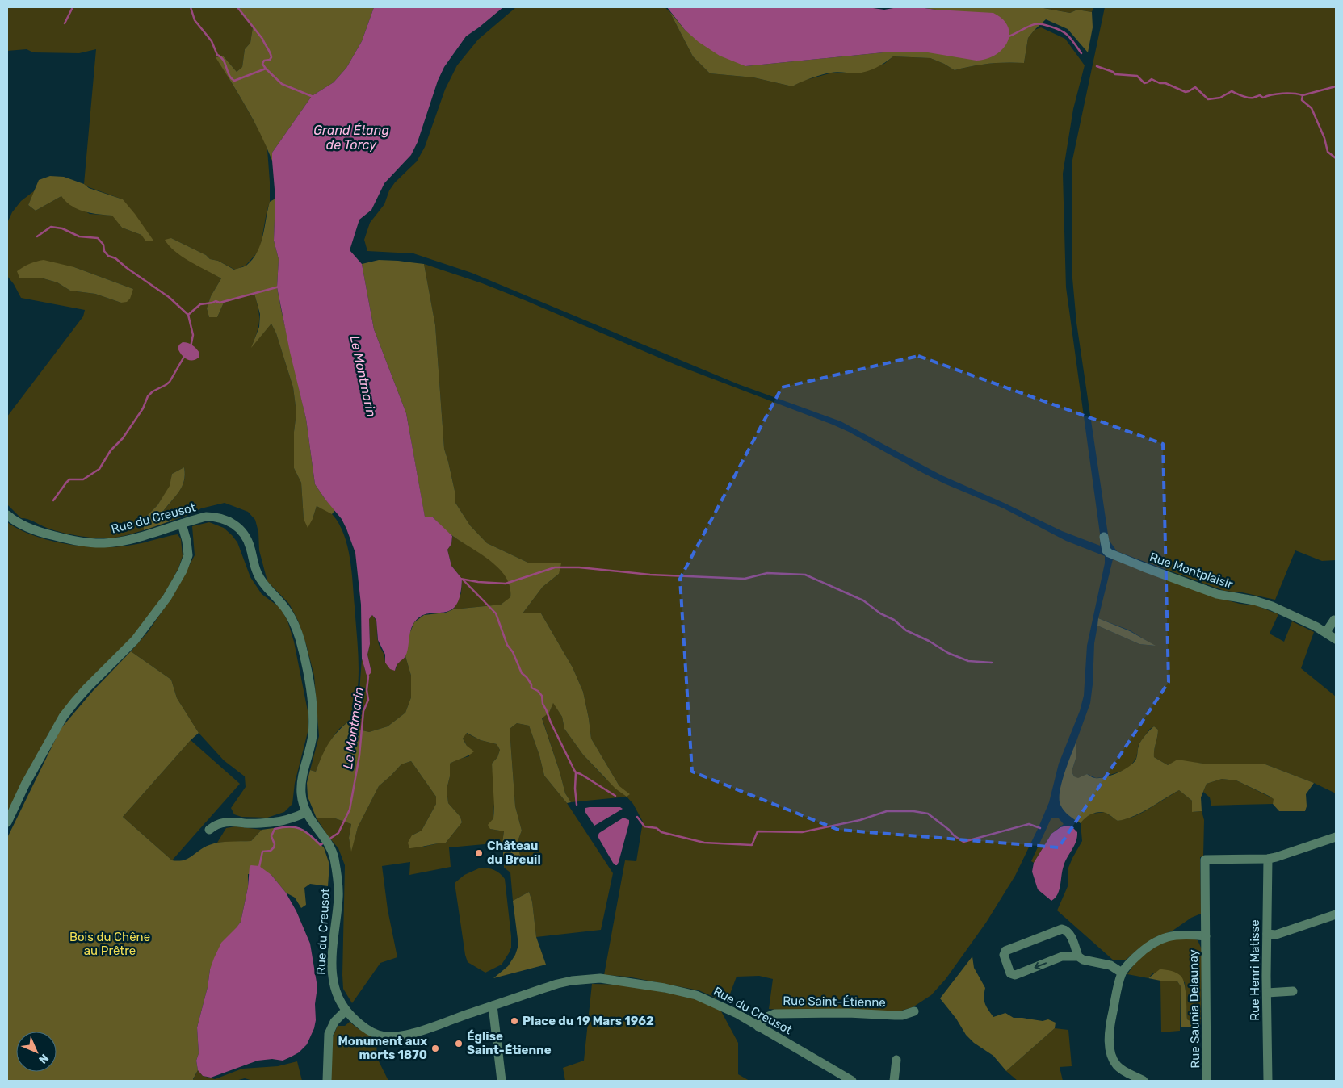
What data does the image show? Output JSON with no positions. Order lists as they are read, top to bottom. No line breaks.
{"streets":{"street":["Rue du Creusot","Rue Montplaisir","Rue Henri Matisse","Rue Saint-Étienne","Rue Saunia Delaunay"]},"crossings":[["Rue du Creusot","Rue Saint-Étienne"],["Rue Henri Matisse","Rue Saunia Delaunay"]],"water":["Grand Étang de Torcy","Le Montmarin"],"parks":["Bois du Chêne au Prêtre"],"places":["Château du Breuil","Place du 19 Mars 1962","Église Saint-Étienne","Monument aux morts 1870"],"north":"bottom right"}
